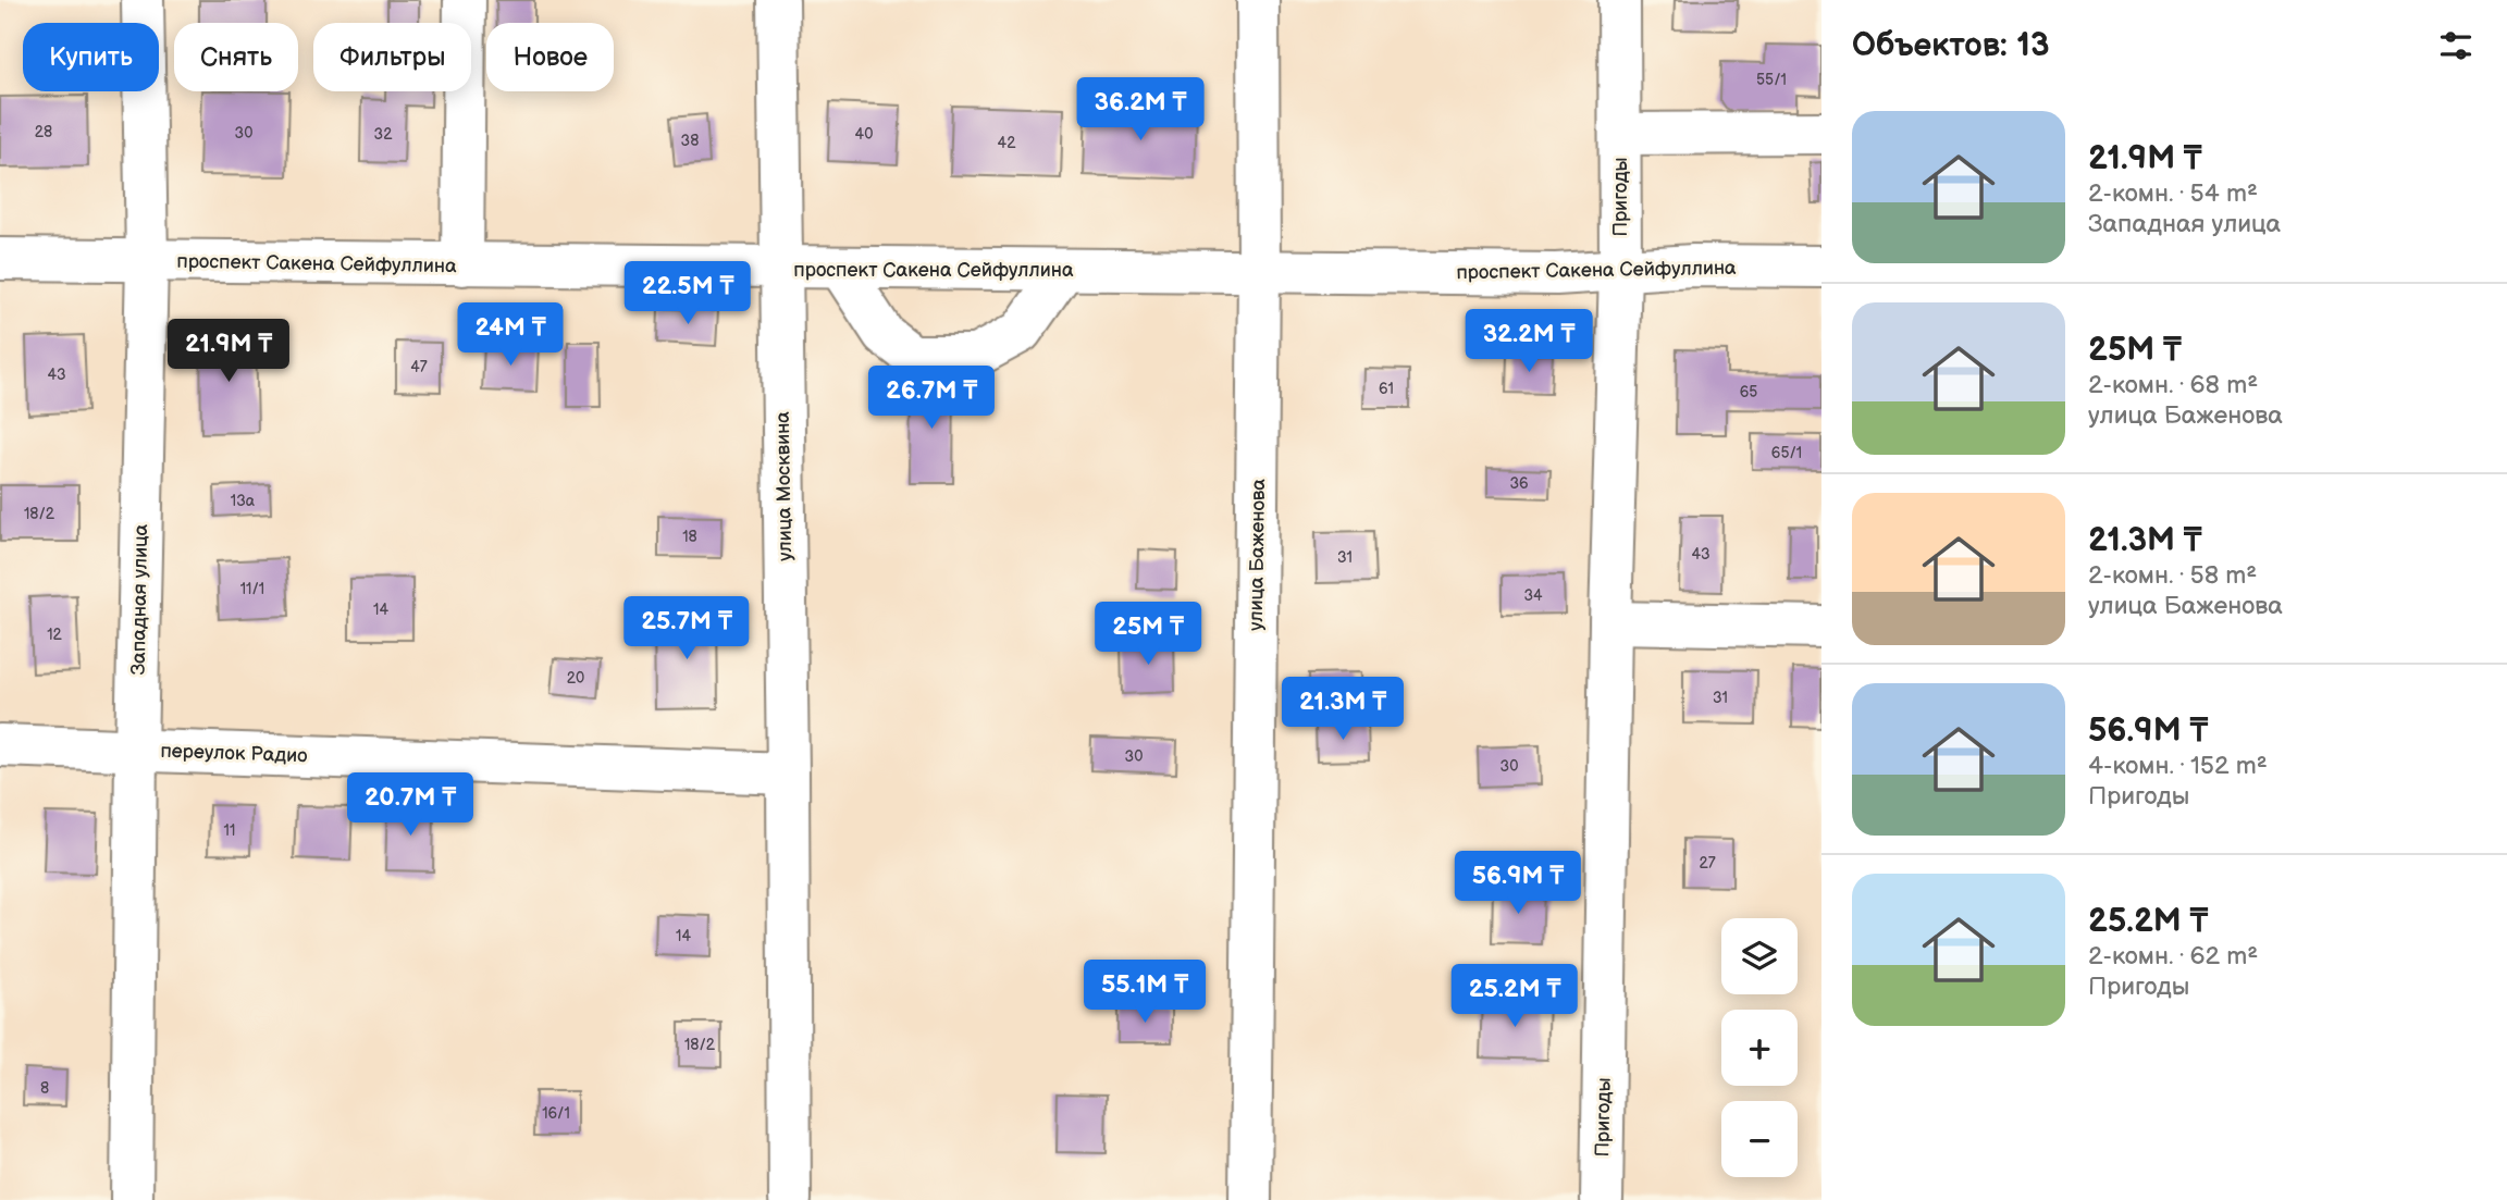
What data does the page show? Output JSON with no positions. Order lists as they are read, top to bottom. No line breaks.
{"streets":{"street":["Пригоды","проспект Сакена Сейфуллина","улица Москвина","улица Баженова","Западная улица","переулок Радио"]},"crossings":[["Пригоды","проспект Сакена Сейфуллина"],["проспект Сакена Сейфуллина","улица Москвина"],["проспект Сакена Сейфуллина","улица Баженова"],["проспект Сакена Сейфуллина","Западная улица"],["улица Москвина","переулок Радио"],["Западная улица","переулок Радио"]],"house_numbers":["55/1","28","30","32","40","38","42","47","43","61","65","65/1","36","13а","18/2","18","43","31","11/1","34","14","12","20","31","30","30","11","27","14","18/2","8","16/1"],"page":{"heading":"Объектов: 13","chip":["Купить","Снять","Фильтры","Новое"],"price":["36.2M ₸","22.5M ₸","24M ₸","32.2M ₸","21.9M ₸","26.7M ₸","25.7M ₸","25M ₸","21.3M ₸","20.7M ₸","56.9M ₸","55.1M ₸","25.2M ₸"],"list":[{"name":"21.9M ₸","note":"2-комн. · 54 m² · Западная улица"},{"name":"25M ₸","note":"2-комн. · 68 m² · улица Баженова"},{"name":"21.3M ₸","note":"2-комн. · 58 m² · улица Баженова"},{"name":"56.9M ₸","note":"4-комн. · 152 m² · Пригоды"},{"name":"25.2M ₸","note":"2-комн. · 62 m² · Пригоды"}],"map_buttons":["+","−"]}}
